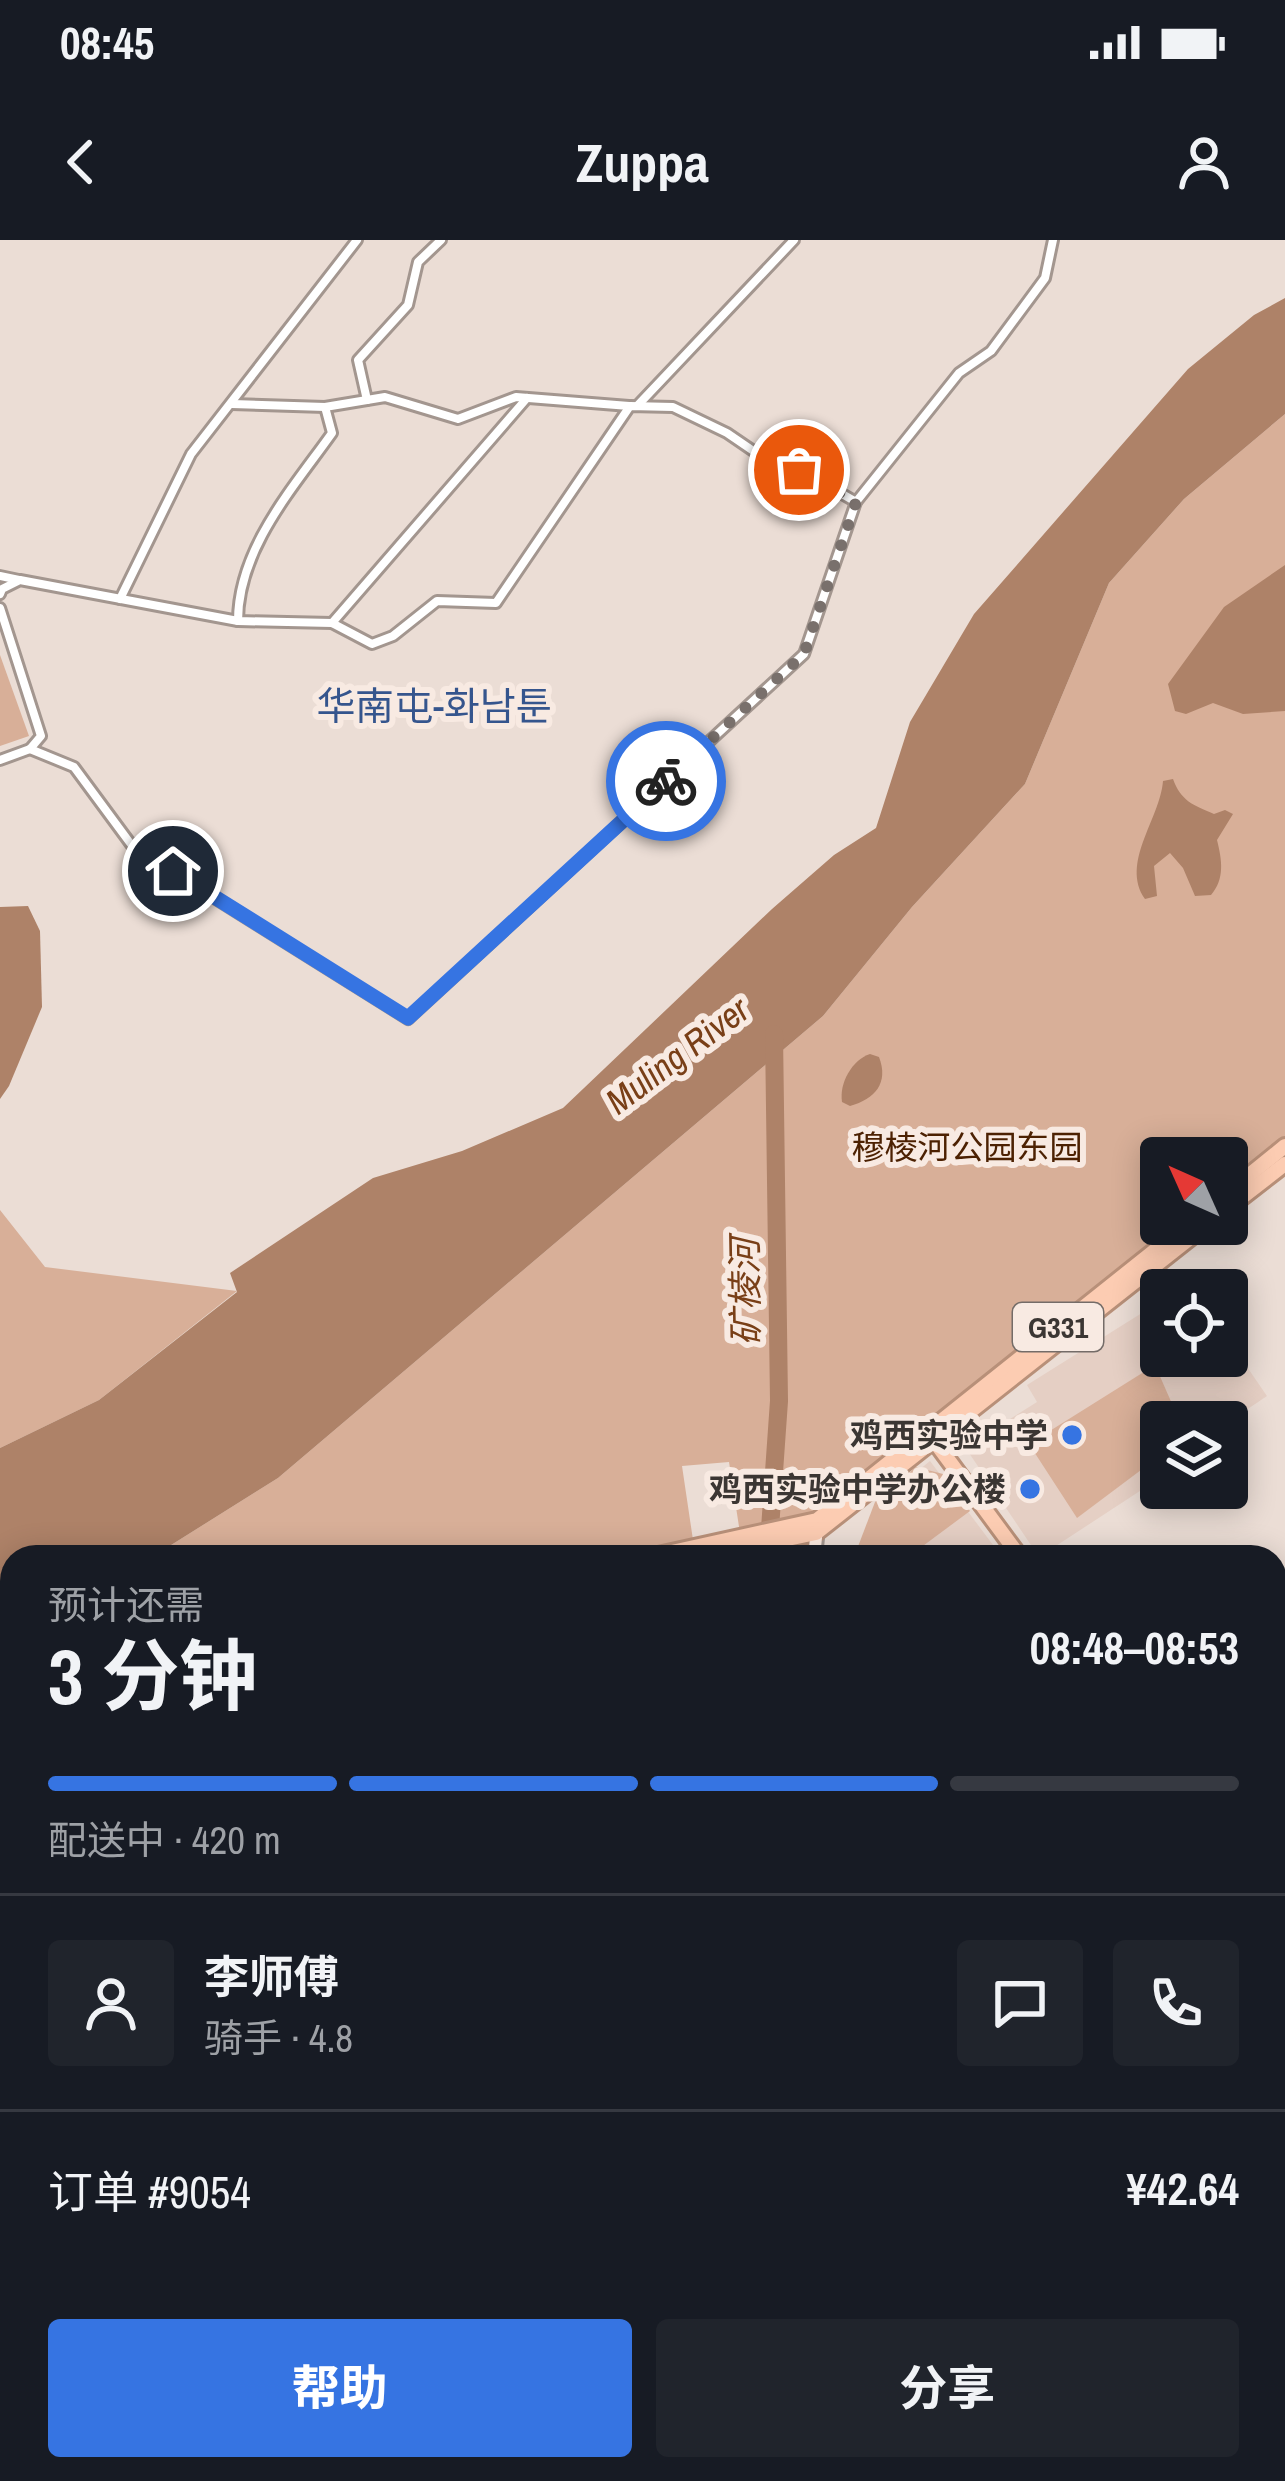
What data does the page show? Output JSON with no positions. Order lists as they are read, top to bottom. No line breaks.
{"streets":{"highway":["G331"]},"districts":["华南屯-화남툰"],"water":["Muling River","矿棱河"],"parks":["穆棱河公园东园"],"places":["鸡西实验中学","鸡西实验中学办公楼"],"north":"top left","page":{"status":"08:45","header":"Zuppa","heading":["3 分钟","预计还需","08:48–08:53"],"panel":["李师傅","骑手 · 4.8","订单 #9054","¥42.64"],"bar":"配送中 · 420 m","buttons":["帮助","分享"]}}
